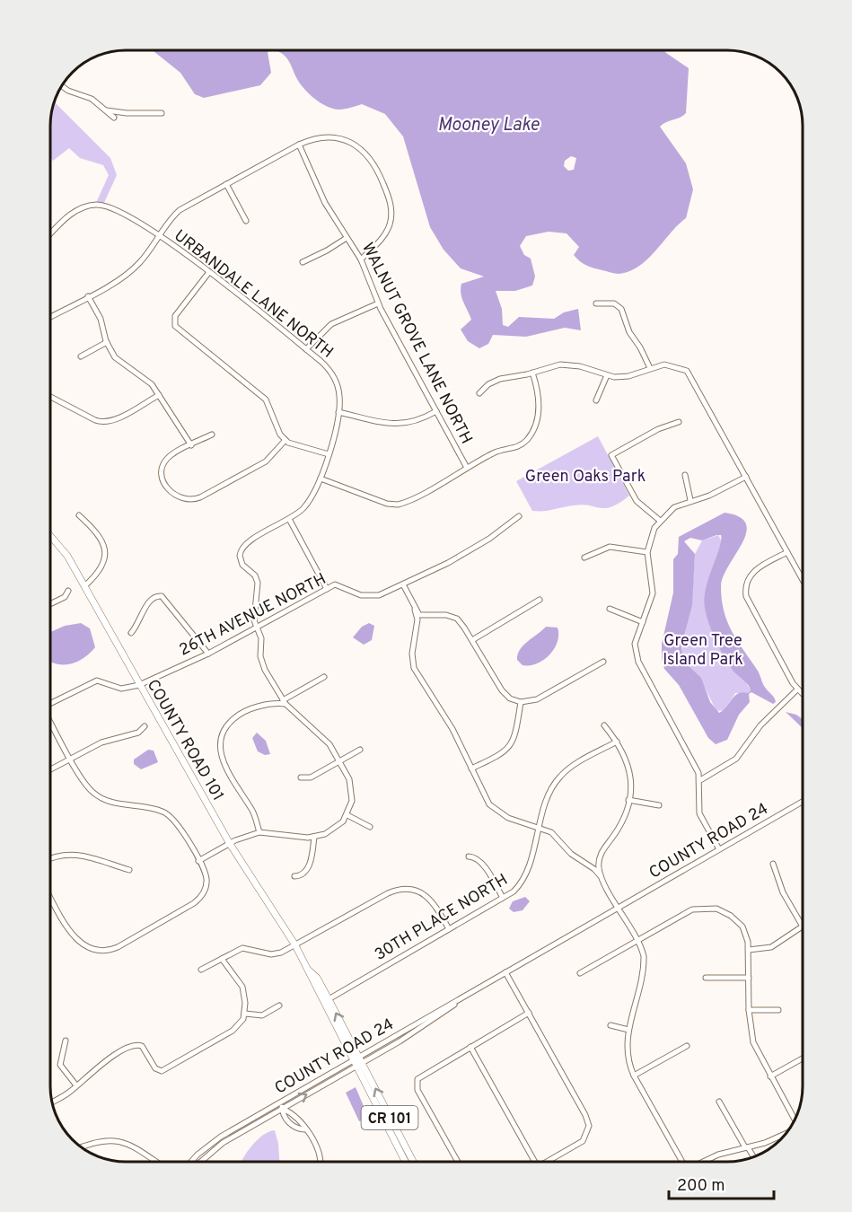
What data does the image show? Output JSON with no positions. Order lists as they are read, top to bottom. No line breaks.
{"streets":{"main road":["COUNTY ROAD 101","CR 101"],"street":["URBANDALE LANE NORTH","WALNUT GROVE LANE NORTH","26TH AVENUE NORTH","COUNTY ROAD 24","30TH PLACE NORTH"]},"crossings":[["URBANDALE LANE NORTH","26TH AVENUE NORTH"],["26TH AVENUE NORTH","COUNTY ROAD 101"],["COUNTY ROAD 101","COUNTY ROAD 24"],["COUNTY ROAD 101","30TH PLACE NORTH"]],"water":["Mooney Lake"],"parks":["Green Oaks Park","Green Tree Island Park"],"scale_bar":"200 m"}
